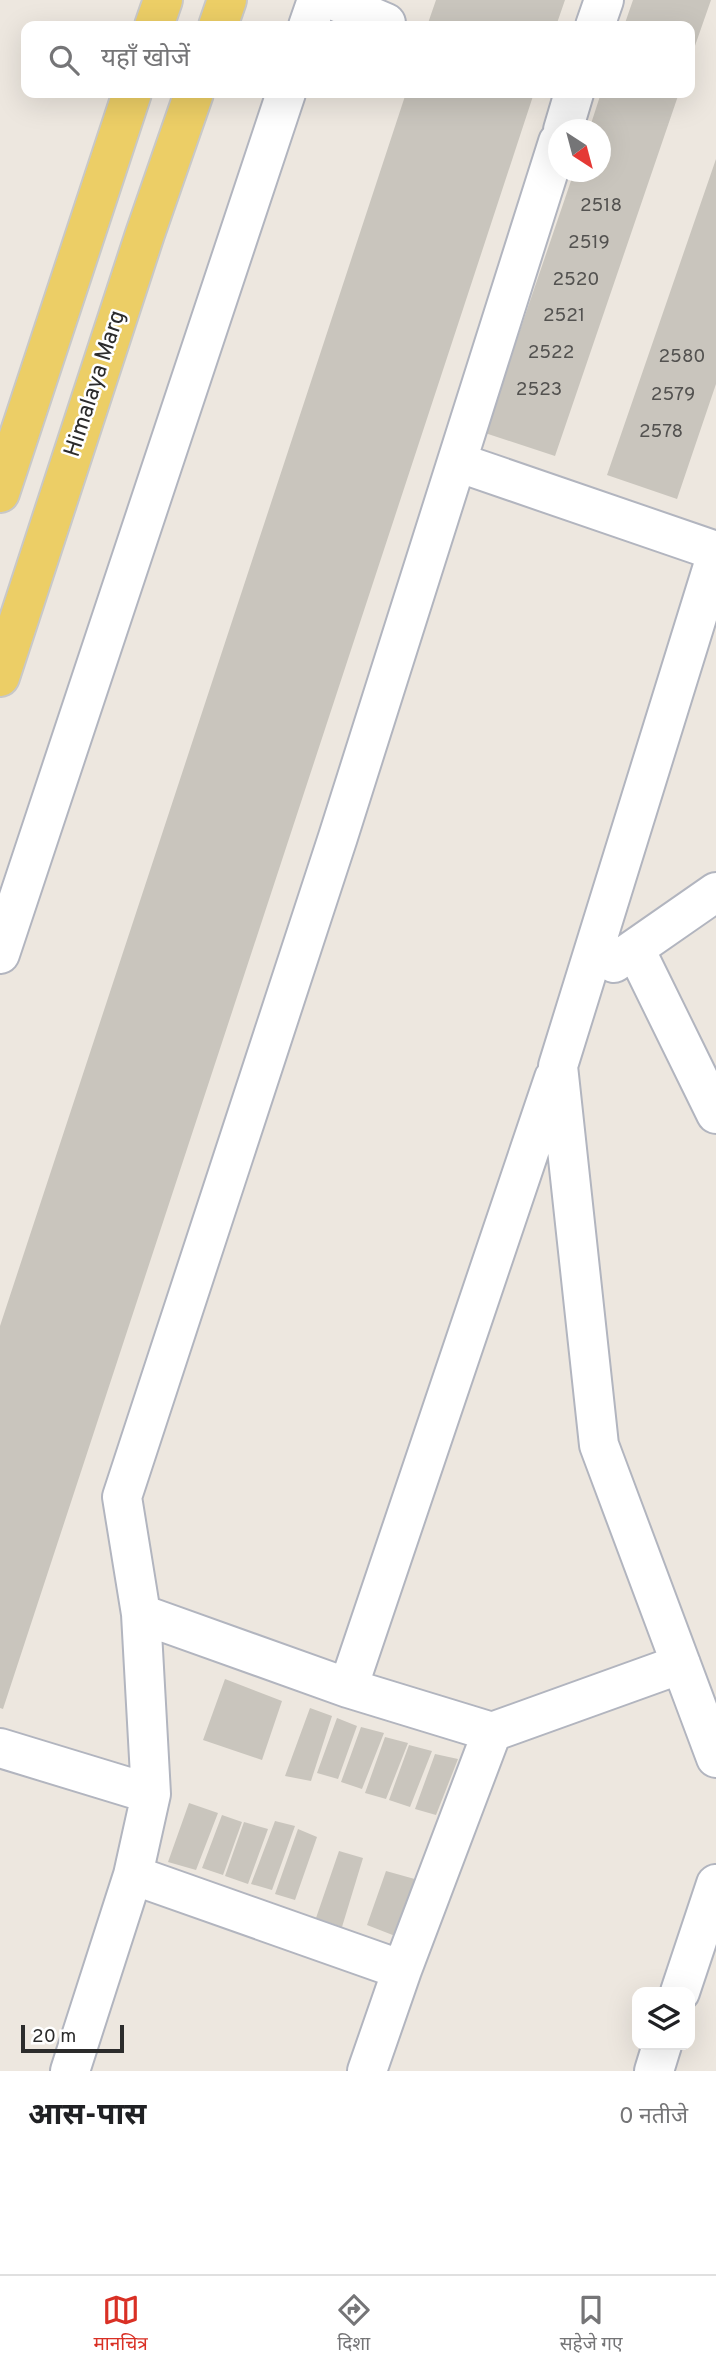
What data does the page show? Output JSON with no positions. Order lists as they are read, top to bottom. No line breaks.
{"streets":{"main road":["Himalaya Marg"]},"house_numbers":["2518","2519","2520","2521","2522","2580","2523","2579","2578"],"scale_bar":"20 m","north":"bottom right","page":{"search":"यहाँ खोजें","scale":"20 m","heading":["आस-पास","0 नतीजे"],"nav":["मानचित्र","दिशा","सहेजे गए"]}}
